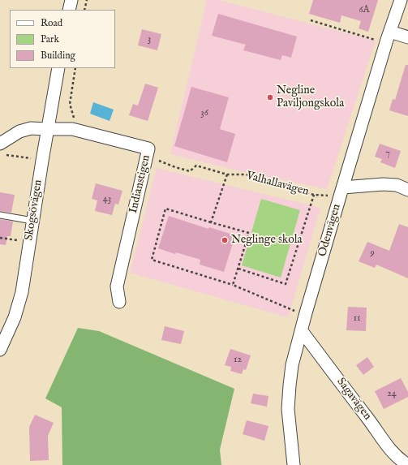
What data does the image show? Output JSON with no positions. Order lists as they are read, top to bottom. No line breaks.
{"streets":{"street":["Indianstigen","Skogsövägen","Odenvägen","Sagavägen"],"path":["Valhallavägen"]},"crossings":[["Indianstigen","Skogsövägen"],["Odenvägen","Sagavägen"]],"places":["Negline Paviljongskola","Neglinge skola"],"house_numbers":["6A","3","36","7","43","9","11","12","24"],"legend":["Road","Park","Building"]}
